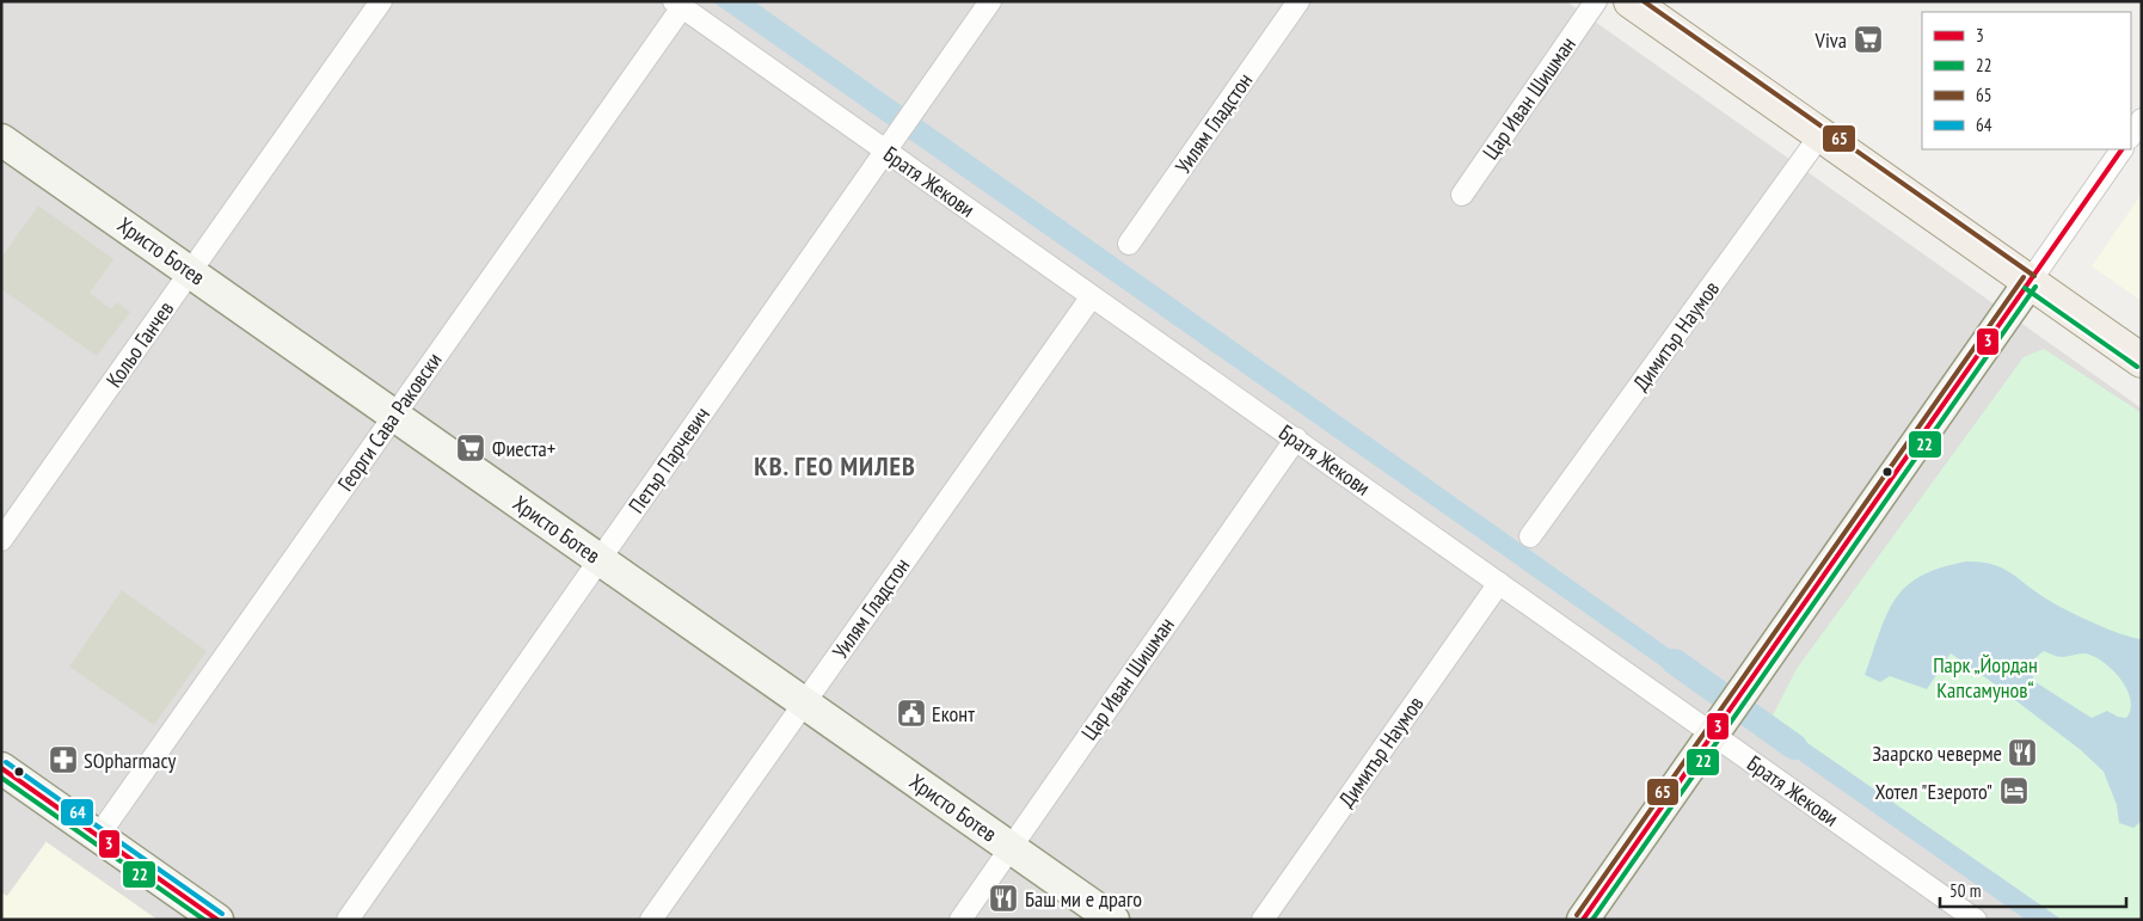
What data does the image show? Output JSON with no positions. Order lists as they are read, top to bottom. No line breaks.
{"streets":{"street":["Цар Иван Шишман","Уилям Гладстон","Братя Жекови","Христо Ботев","Димитър Наумов","Кольо Ганчев","Георги Сава Раковски","Петър Парчевич"]},"crossings":[["Цар Иван Шишман","Братя Жекови"],["Цар Иван Шишман","Христо Ботев"],["Уилям Гладстон","Братя Жекови"],["Уилям Гладстон","Христо Ботев"],["Братя Жекови","Димитър Наумов"],["Братя Жекови","Георги Сава Раковски"],["Братя Жекови","Петър Парчевич"],["Христо Ботев","Кольо Ганчев"],["Христо Ботев","Георги Сава Раковски"],["Христо Ботев","Петър Парчевич"]],"districts":["КВ. ГЕО МИЛЕВ"],"parks":["Парк „Йордан Капсамунов“"],"places":{"supermarket":["Viva","Фиеста+"],"public building":["Еконт"],"restaurant":["Заарско чеверме","Баш ми е драго"],"pharmacy":["SOpharmacy"],"hotel":["Хотел \"Езерото\""]},"lines":["transit line 65","transit line 3","transit line 22","transit line 64"],"legend":["3","22","65","64"],"scale_bar":"50 m"}
